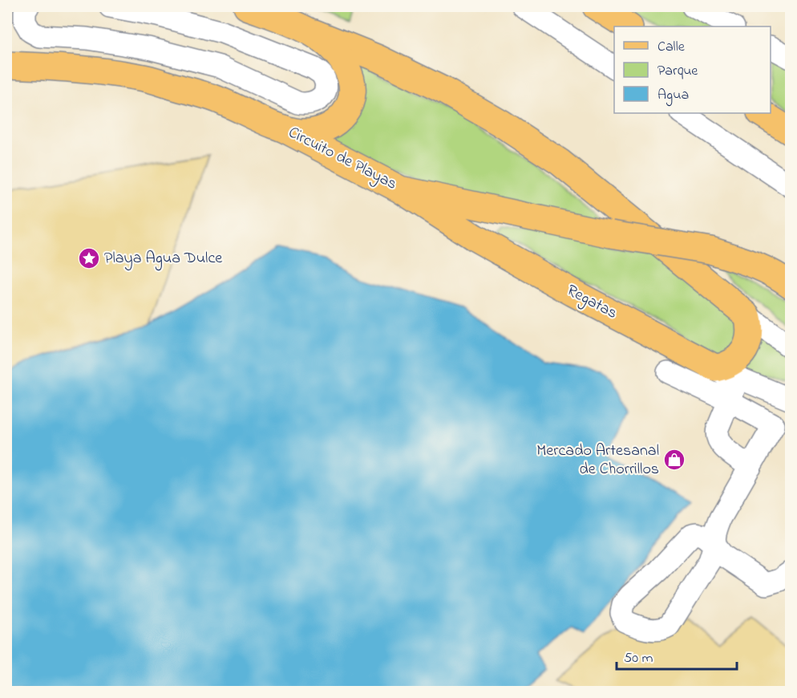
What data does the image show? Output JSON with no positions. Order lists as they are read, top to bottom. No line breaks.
{"streets":{"main road":["Circuito de Playas","Regatas"]},"crossings":[["Circuito de Playas","Regatas"]],"places":{"place":["Playa Agua Dulce"],"shop":["Mercado Artesanal de Chorrillos"]},"legend":["Calle","Parque","Agua"],"scale_bar":"50 m"}
